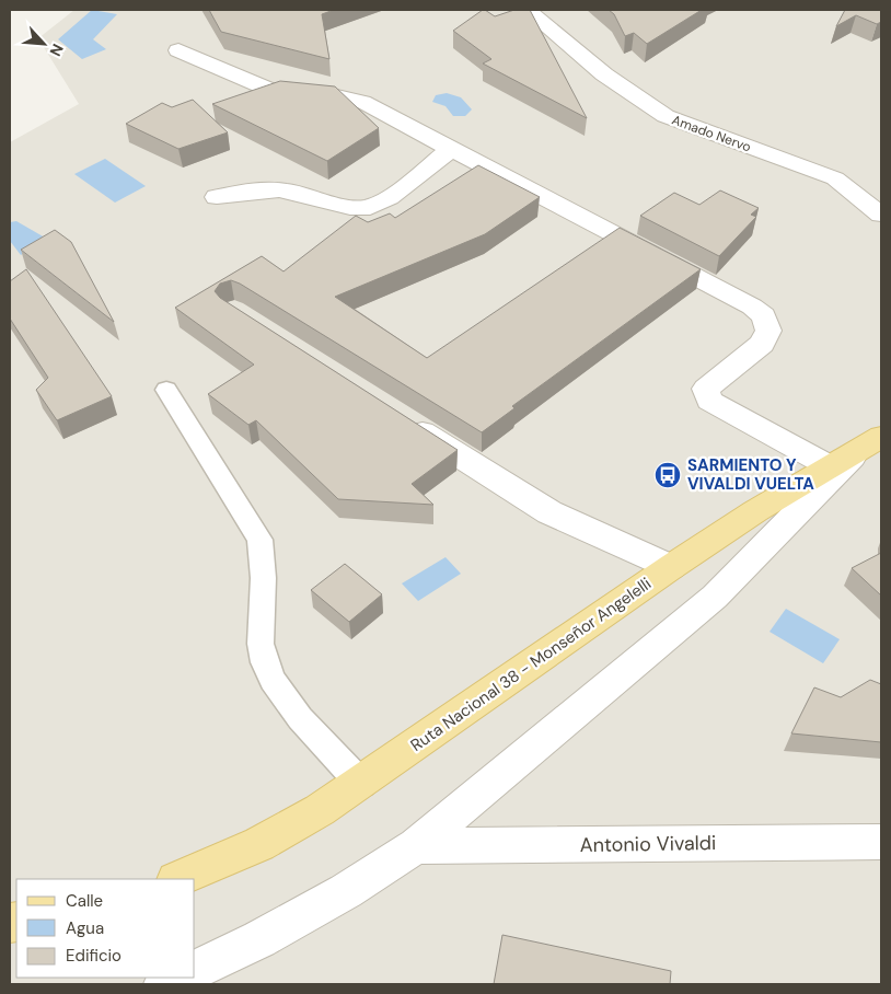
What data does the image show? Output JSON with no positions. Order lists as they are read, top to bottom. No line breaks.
{"streets":{"main road":["Ruta Nacional 38 - Monseñor Angelelli"],"street":["Amado Nervo","Antonio Vivaldi"]},"places":{"bus stop":["SARMIENTO Y VIVALDI VUELTA"]},"legend":["Calle","Agua","Edificio"],"north":"bottom right"}
